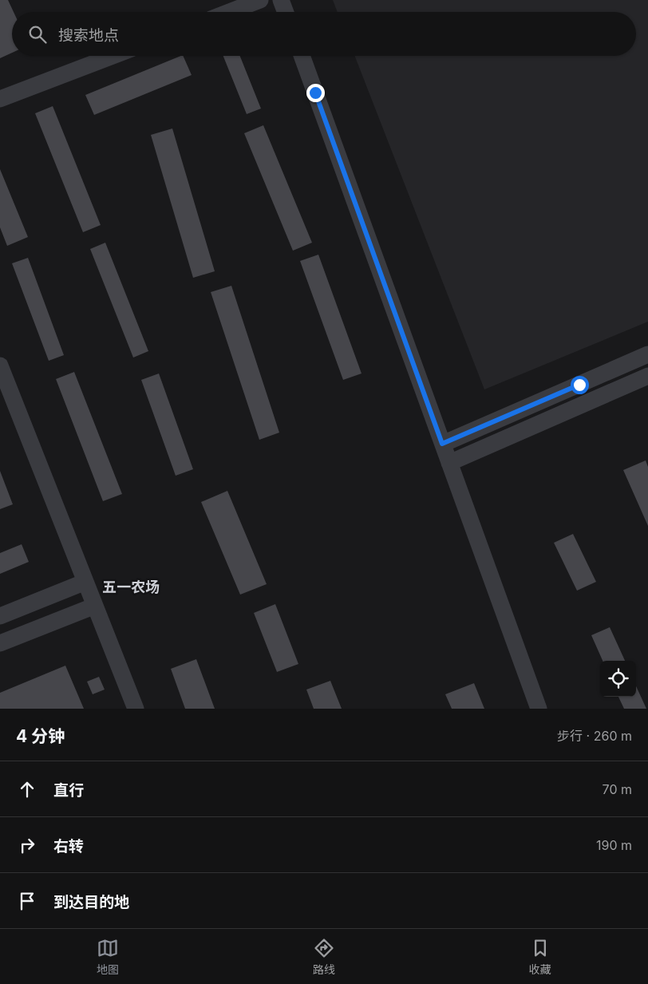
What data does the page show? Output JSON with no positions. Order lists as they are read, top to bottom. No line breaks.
{"districts":["五一农场"],"page":{"search":"搜索地点","heading":["4 分钟","步行 · 260 m"],"list":[["直行","70 m"],["右转","190 m"],"到达目的地"],"nav":["地图","路线","收藏"]}}
